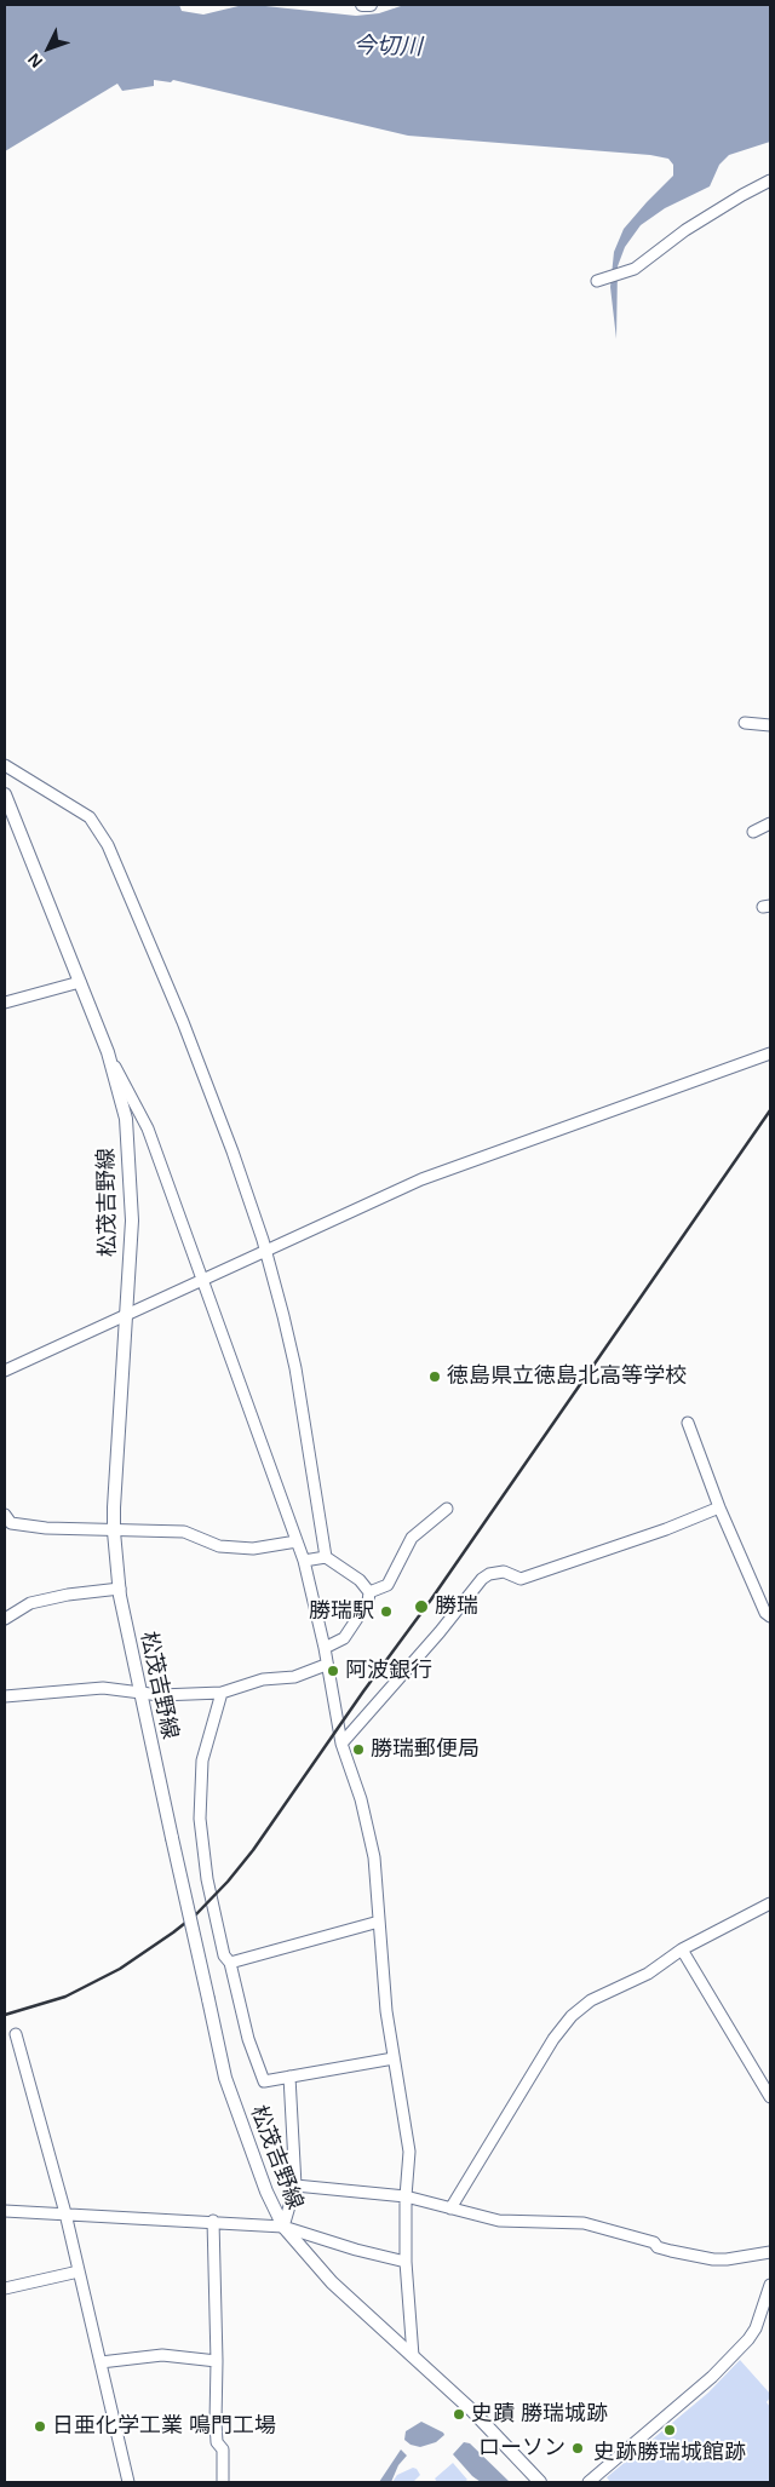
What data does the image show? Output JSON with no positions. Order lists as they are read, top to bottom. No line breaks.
{"streets":{"main road":["松茂吉野線"]},"water":["今切川"],"places":["徳島県立徳島北高等学校","勝瑞","勝瑞駅","阿波銀行","勝瑞郵便局","史蹟 勝瑞城跡","日亜化学工業 鳴門工場","史跡勝瑞城館跡","ローソン"],"north":"bottom left"}
